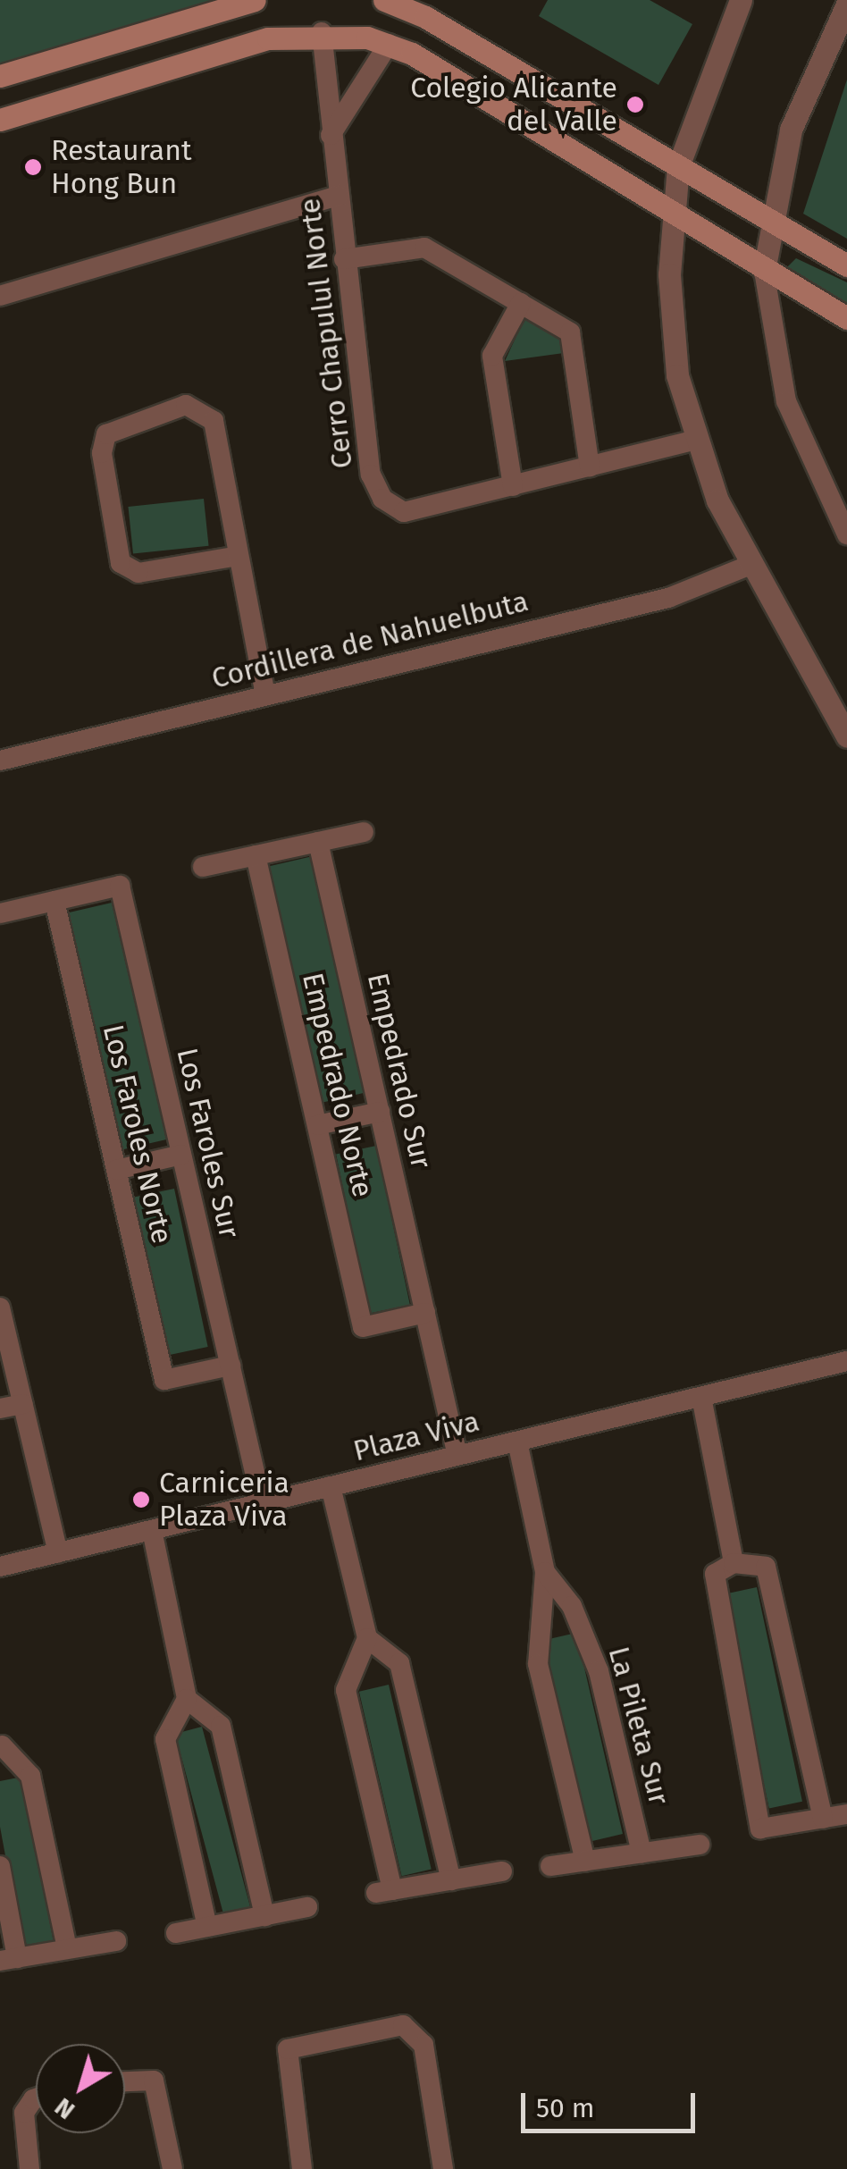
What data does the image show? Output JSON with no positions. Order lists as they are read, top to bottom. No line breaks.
{"streets":{"street":["Cerro Chapulul Norte","Cordillera de Nahuelbuta","Empedrado Sur","Empedrado Norte","Los Faroles Norte","Los Faroles Sur","Plaza Viva","La Pileta Sur"]},"crossings":[["Empedrado Sur","Empedrado Norte"],["Empedrado Sur","Plaza Viva"],["Los Faroles Norte","Los Faroles Sur"],["Los Faroles Sur","Plaza Viva"]],"places":["Colegio Alicante del Valle","Restaurant Hong Bun","Carniceria Plaza Viva"],"scale_bar":"50 m","north":"bottom left"}
